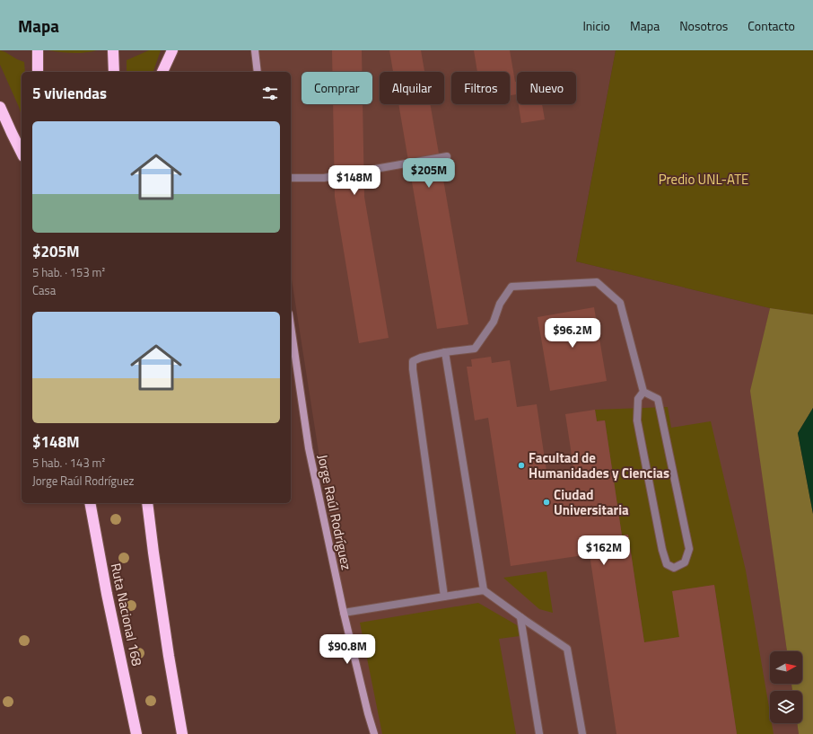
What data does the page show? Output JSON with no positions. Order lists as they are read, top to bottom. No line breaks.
{"streets":{"highway":["Ruta Nacional 168"],"main road":["Jorge Raúl Rodríguez"]},"parks":["Predio UNL-ATE"],"places":["Facultad de Humanidades y Ciencias","Ciudad Universitaria"],"north":"right","page":{"header":"Mapa","nav":["Inicio","Mapa","Nosotros","Contacto"],"chip":["Comprar","Alquilar","Filtros","Nuevo"],"heading":"5 viviendas","list":[{"name":"$205M","note":"5 hab. · 153 m² · Casa"},{"name":"$148M","note":"5 hab. · 143 m² · Jorge Raúl Rodríguez"}],"price":["$205M","$148M","$96.2M","$162M","$90.8M"]}}
